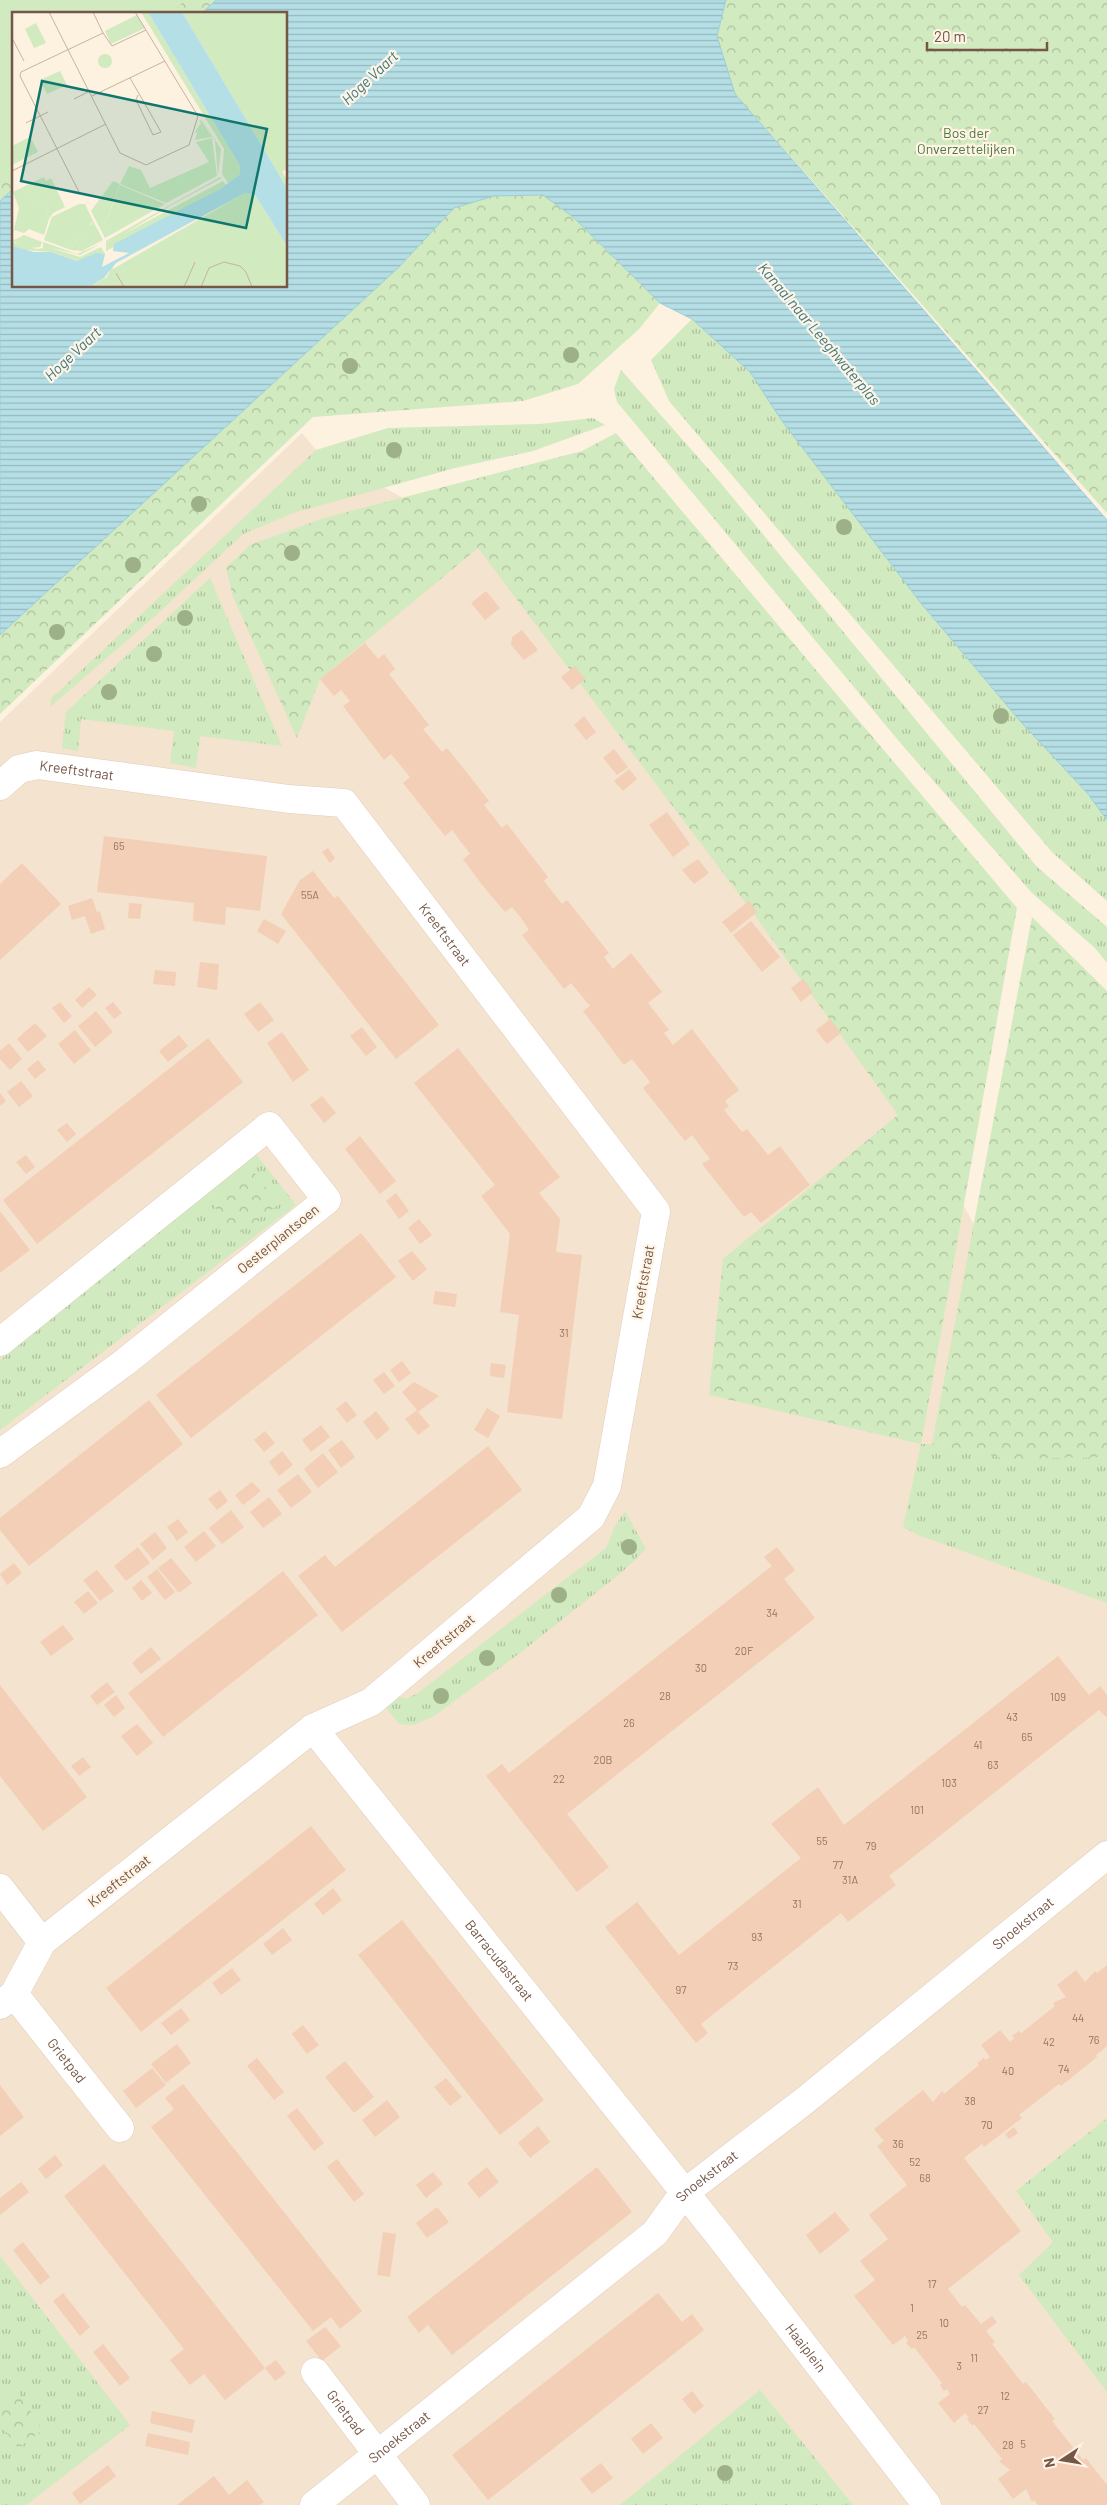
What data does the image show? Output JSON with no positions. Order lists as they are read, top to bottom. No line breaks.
{"streets":{"street":["Kreeftstraat","Oesterplantsoen","Snoekstraat","Barracudastraat","Grietpad","Haaiplein"]},"crossings":[["Kreeftstraat","Barracudastraat"],["Snoekstraat","Barracudastraat"],["Snoekstraat","Grietpad"],["Snoekstraat","Haaiplein"],["Barracudastraat","Haaiplein"]],"water":["Hoge Vaart","Kanaal naar Leeghwaterplas"],"parks":["Bos der Onverzettelijken"],"house_numbers":["65","55A","31","34","20F","30","28","109","43","26","65","41","20B","63","22","103","101","55","79","77","31A","31","93","73","97","44","76","42","74","40","38","70","36","52","68","17","1","10","25","11","3","12","27","5","28"],"scale_bar":"20 m","north":"left"}
